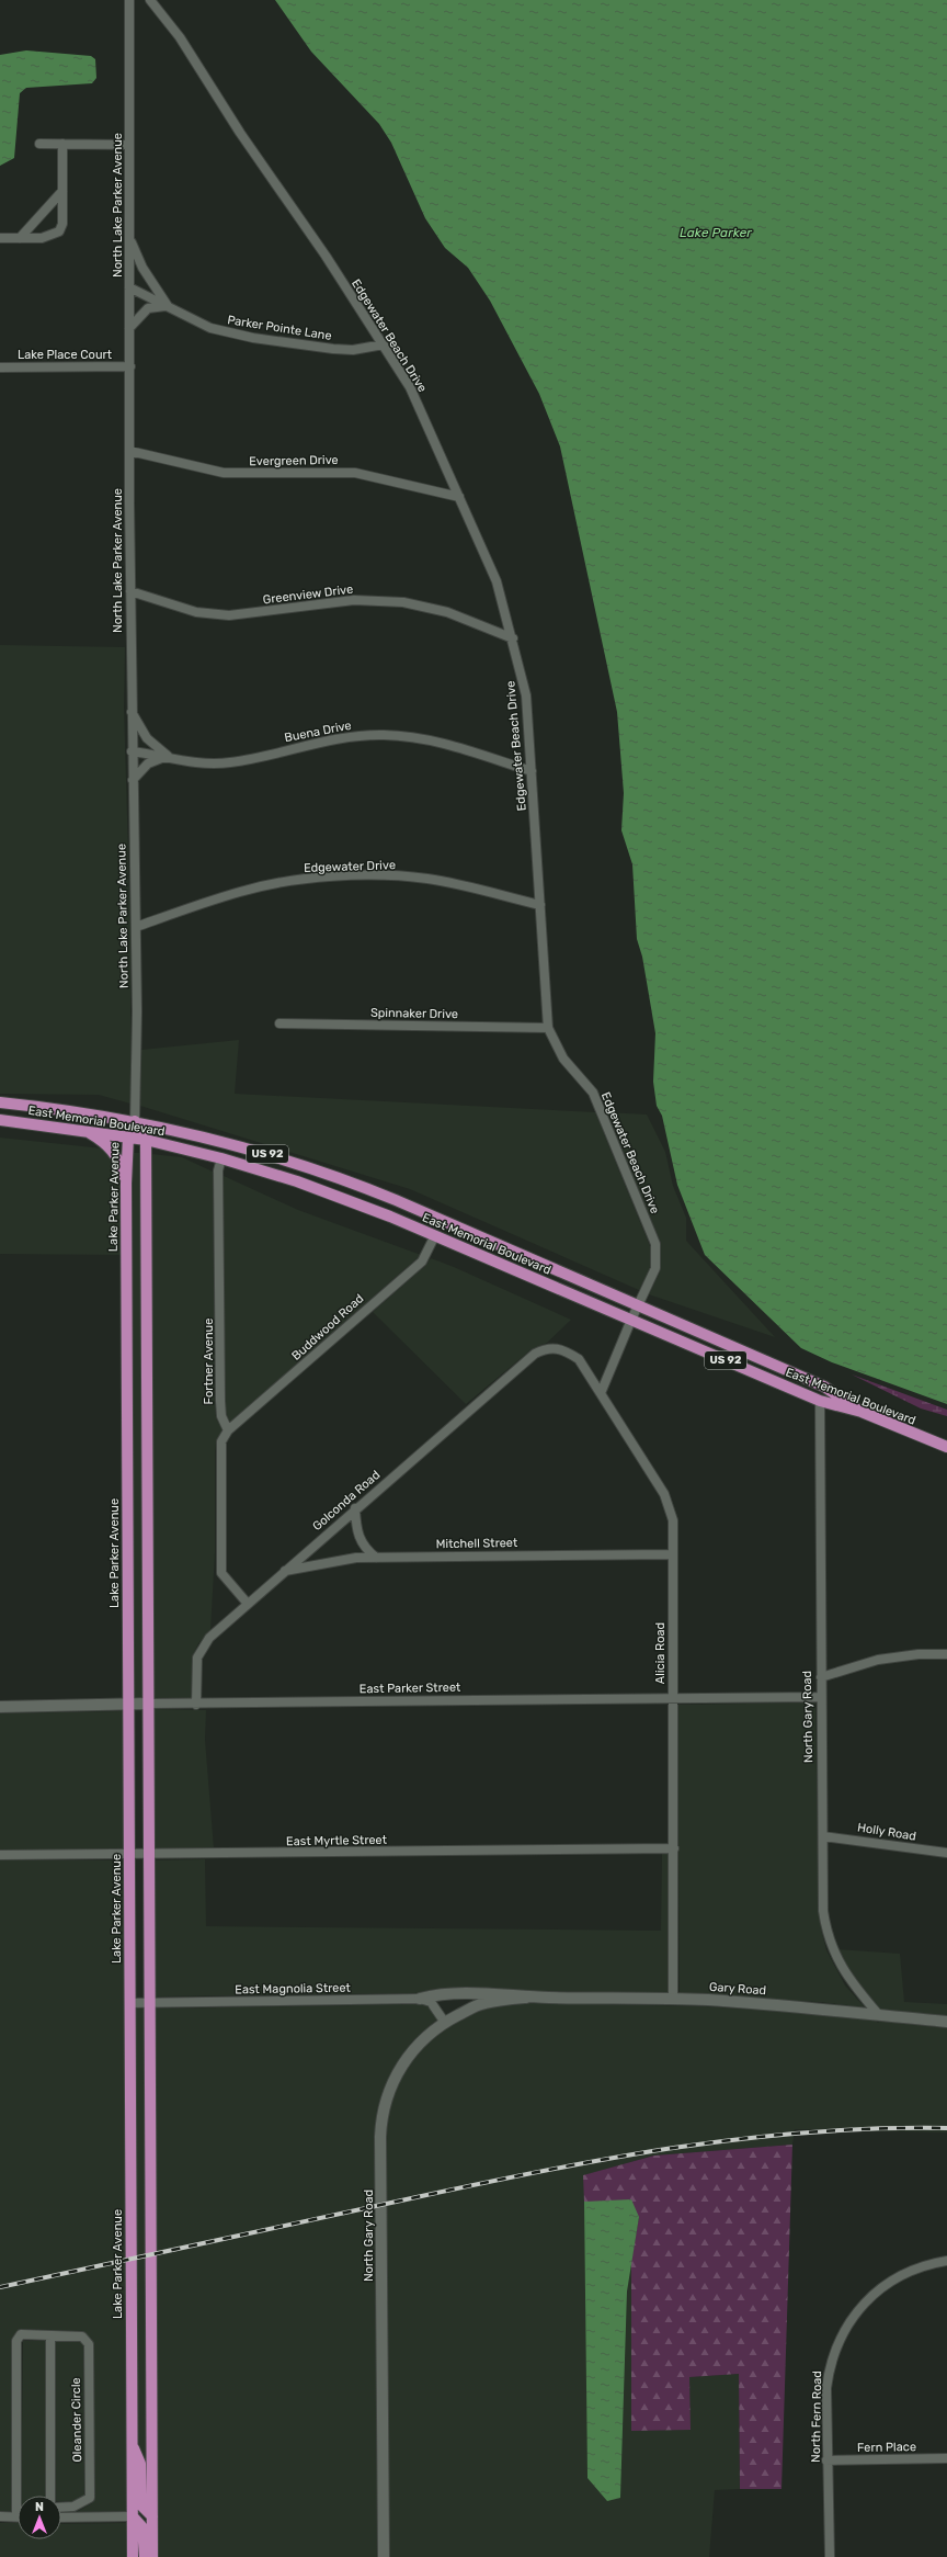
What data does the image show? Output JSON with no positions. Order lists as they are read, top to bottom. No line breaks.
{"streets":{"main road":["East Memorial Boulevard","US 92","Lake Parker Avenue","East Parker Street","North Gary Road","Gary Road"],"street":["North Lake Parker Avenue","Parker Pointe Lane","Edgewater Beach Drive","Lake Place Court","Evergreen Drive","Greenview Drive","Buena Drive","Edgewater Drive","Spinnaker Drive","Buddwood Road","Fortner Avenue","Golconda Road","Mitchell Street","Alicia Road","Holly Road","East Myrtle Street","East Magnolia Street","North Fern Road","Oleander Circle","Fern Place"]},"crossings":[["North Lake Parker Avenue","Parker Pointe Lane"],["North Lake Parker Avenue","Lake Place Court"],["North Lake Parker Avenue","Evergreen Drive"],["North Lake Parker Avenue","Greenview Drive"],["North Lake Parker Avenue","Buena Drive"],["North Lake Parker Avenue","Edgewater Drive"],["North Lake Parker Avenue","East Memorial Boulevard"],["North Lake Parker Avenue","Lake Parker Avenue"],["Parker Pointe Lane","Edgewater Beach Drive"],["Edgewater Beach Drive","Evergreen Drive"],["Edgewater Beach Drive","Greenview Drive"],["Edgewater Beach Drive","Buena Drive"],["Edgewater Beach Drive","Edgewater Drive"],["Edgewater Beach Drive","Spinnaker Drive"],["Edgewater Beach Drive","East Memorial Boulevard"],["Edgewater Beach Drive","Alicia Road"],["East Memorial Boulevard","US 92"],["East Memorial Boulevard","Lake Parker Avenue"],["East Memorial Boulevard","Buddwood Road"],["East Memorial Boulevard","Fortner Avenue"],["East Memorial Boulevard","North Gary Road"],["Lake Parker Avenue","East Parker Street"],["Lake Parker Avenue","East Myrtle Street"],["Lake Parker Avenue","East Magnolia Street"],["Buddwood Road","Fortner Avenue"],["Golconda Road","Mitchell Street"],["Golconda Road","Alicia Road"],["Golconda Road","East Parker Street"],["Mitchell Street","Alicia Road"],["Alicia Road","East Parker Street"],["Alicia Road","East Myrtle Street"],["Alicia Road","Gary Road"],["East Parker Street","North Gary Road"],["North Gary Road","Holly Road"],["North Gary Road","Gary Road"],["North Fern Road","Fern Place"]],"water":["Lake Parker"],"north":"top"}
